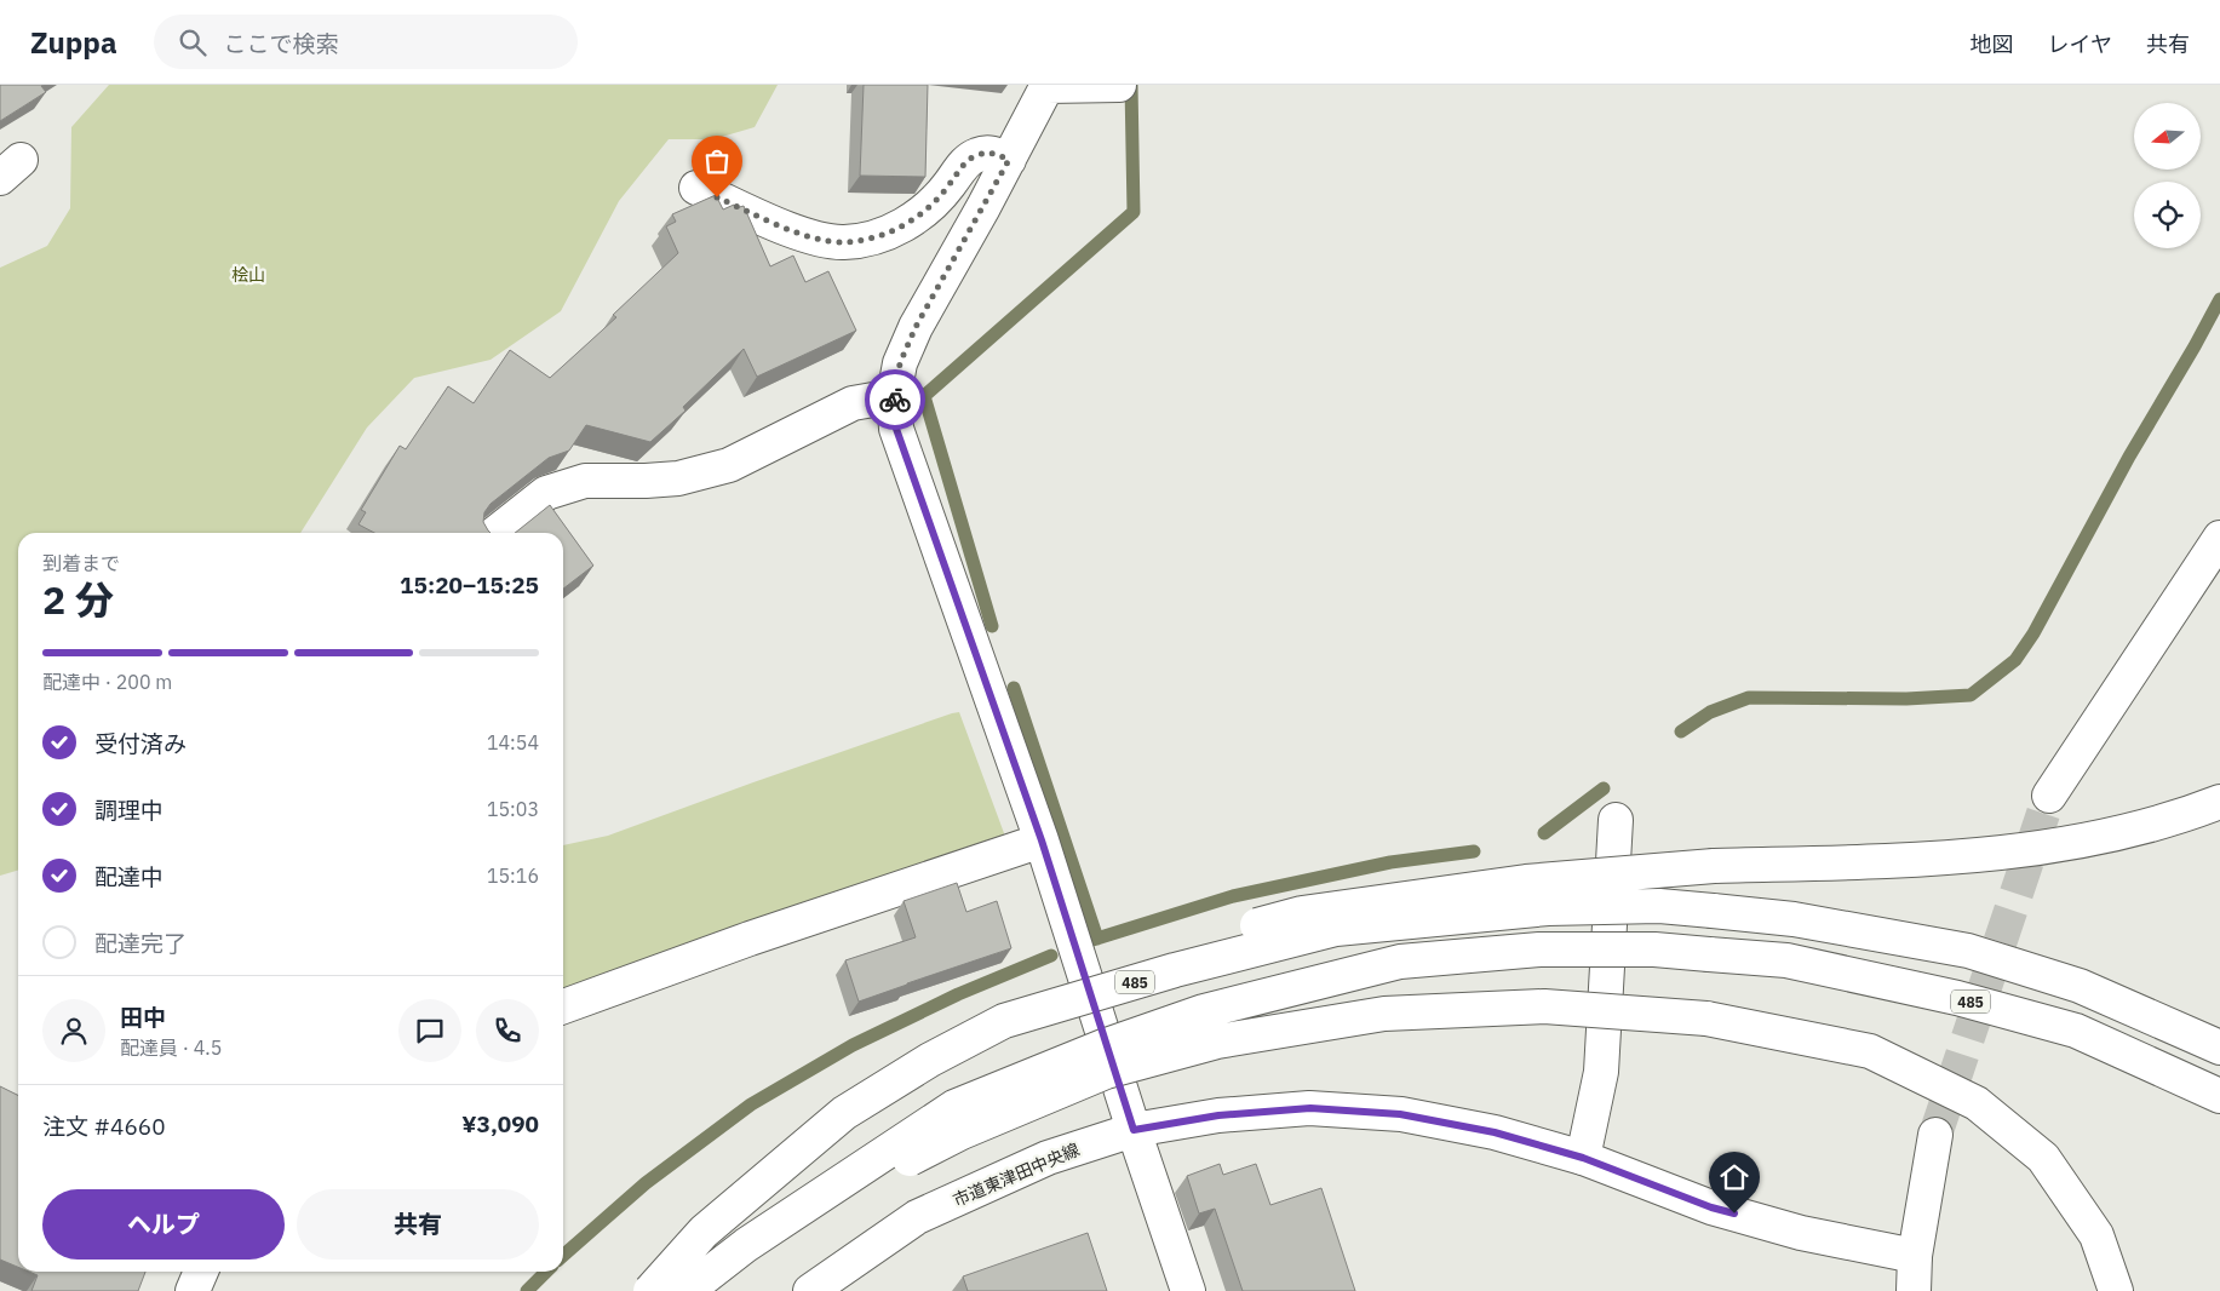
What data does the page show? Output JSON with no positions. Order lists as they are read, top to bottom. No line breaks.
{"streets":{"main road":["485","市道東津田中央線"]},"parks":["桧山"],"north":"left","page":{"header":"Zuppa","search":"ここで検索","nav":["地図","レイヤ","共有"],"heading":["2 分","到着まで","15:20–15:25"],"panel":["田中","配達員 · 4.5","注文 #4660","¥3,090"],"bar":"配達中 · 200 m","list":[["受付済み","14:54"],["調理中","15:03"],["配達中","15:16"],"配達完了"],"buttons":["ヘルプ","共有"]}}
